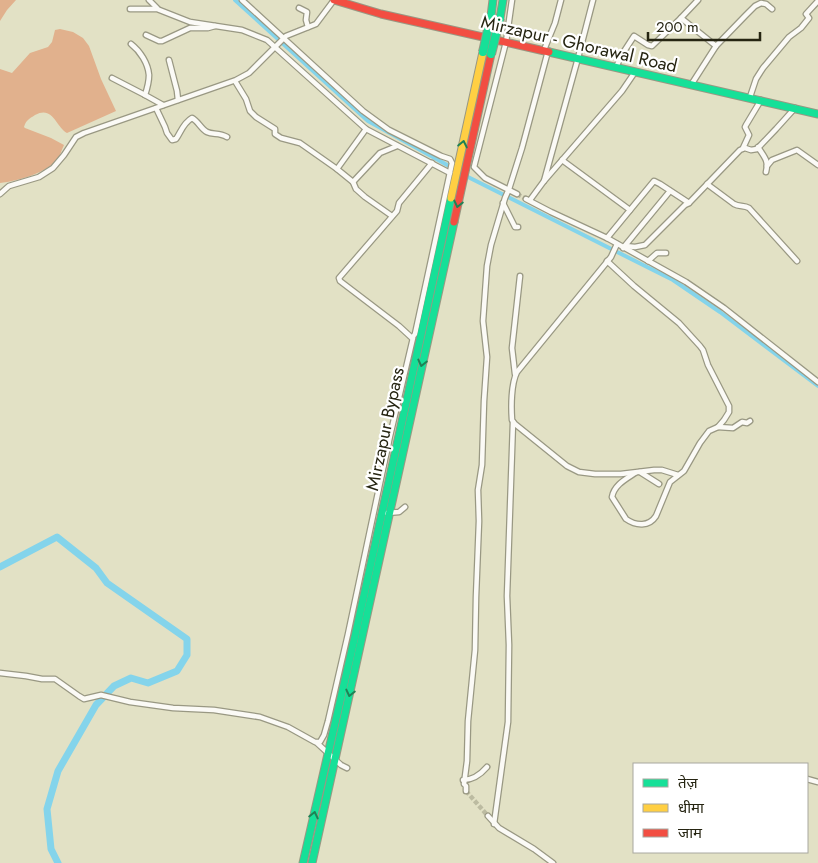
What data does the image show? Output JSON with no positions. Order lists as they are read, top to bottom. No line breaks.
{"streets":{"main road":["Mirzapur - Ghorawal Road","Mirzapur Bypass"]},"legend":["तेज़","धीमा","जाम"],"scale_bar":"200 m"}
